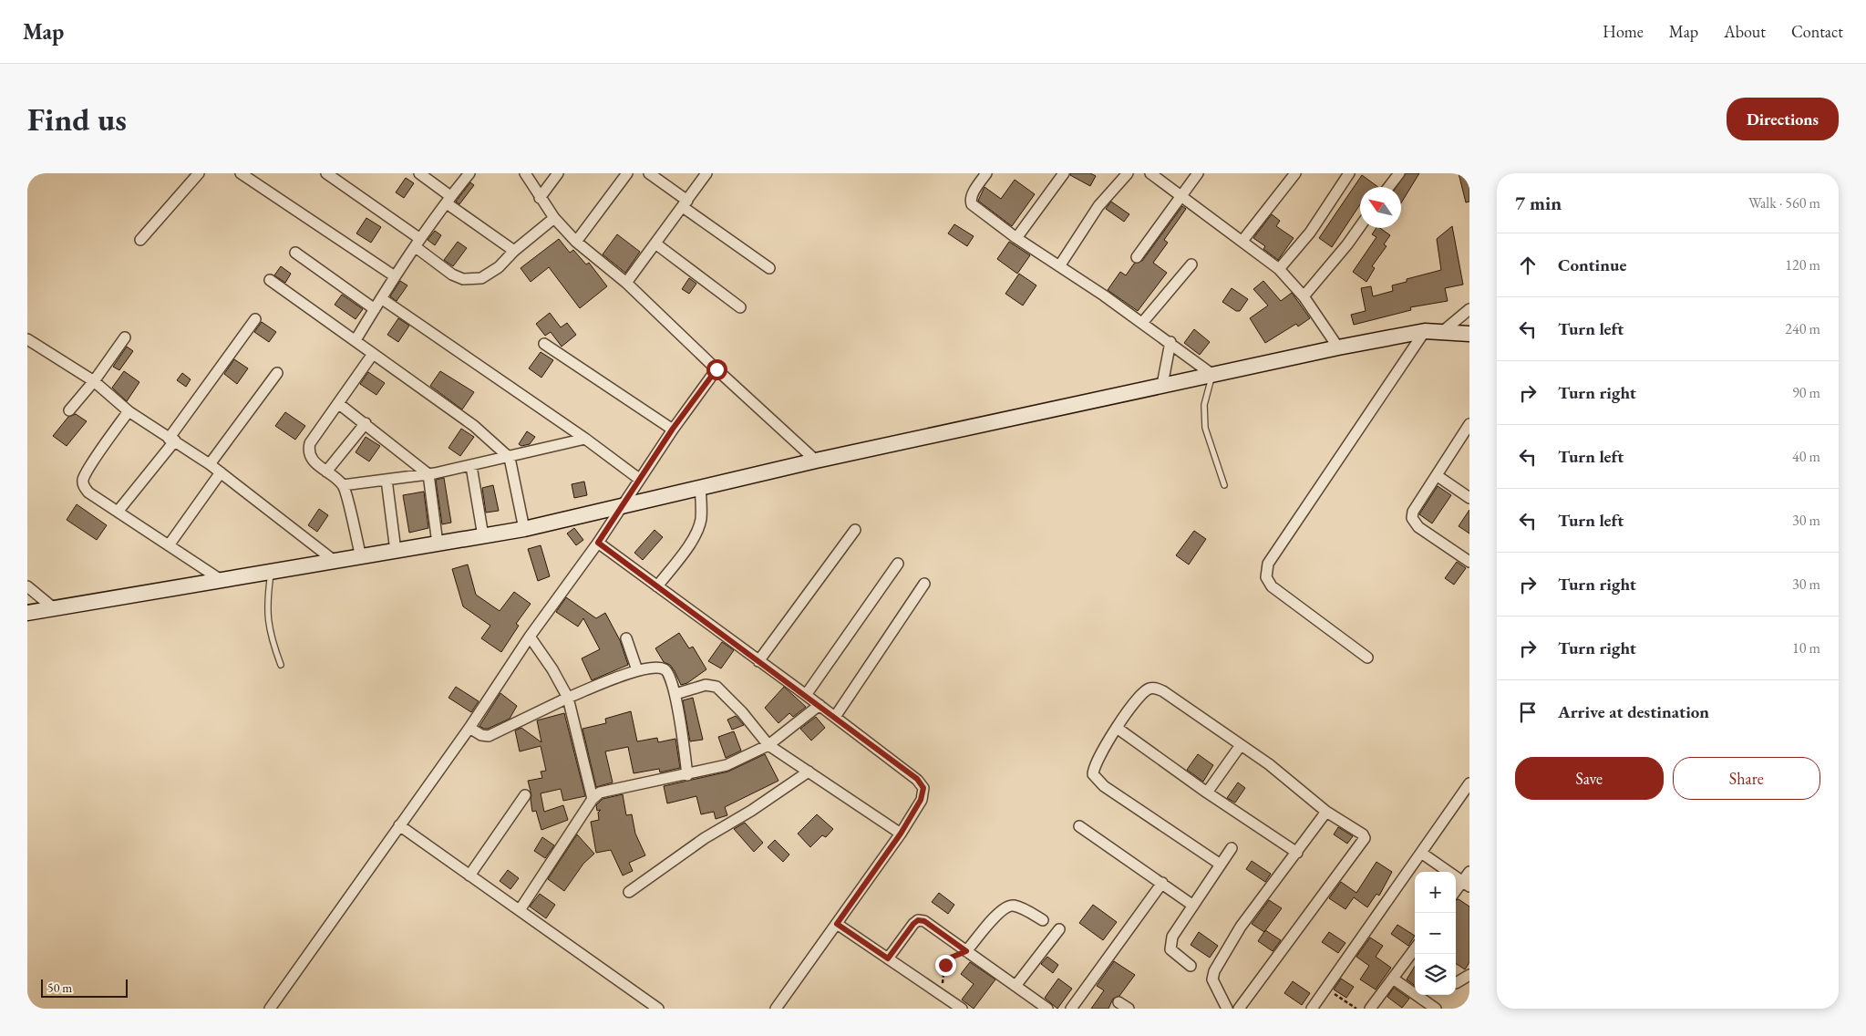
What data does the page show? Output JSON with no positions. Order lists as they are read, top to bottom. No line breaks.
{"scale_bar":"50 m","north":"top left","page":{"header":"Map","nav":["Home","Map","About","Contact"],"buttons":["Directions",["Save","Share"]],"title":"Find us","heading":["7 min","Walk · 560 m"],"list":[["Continue","120 m"],["Turn left","240 m"],["Turn right","90 m"],["Turn left","40 m"],["Turn left","30 m"],["Turn right","30 m"],["Turn right","10 m"],"Arrive at destination"],"map_buttons":["+","−"],"scale":"50 m"}}
